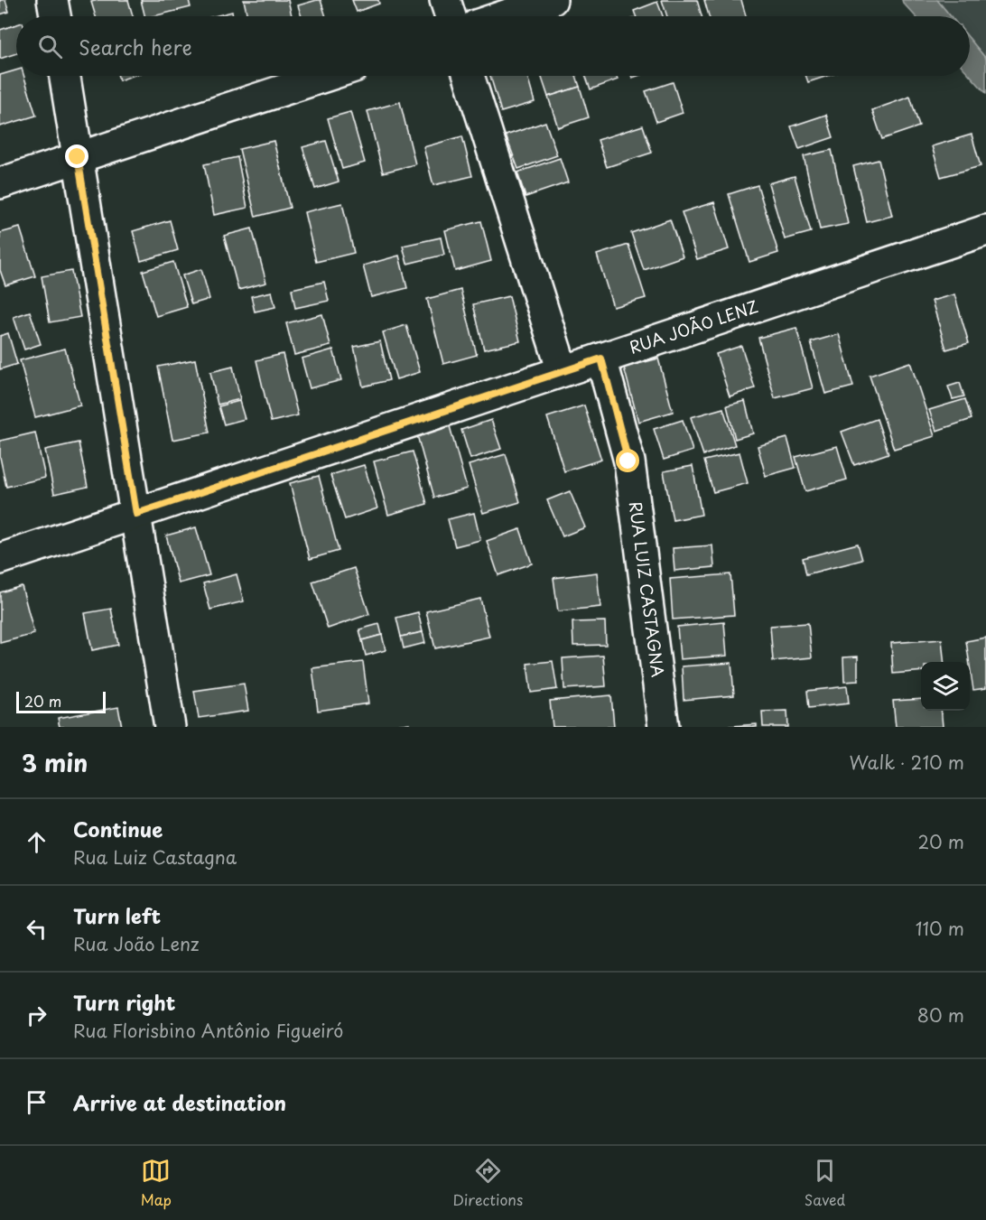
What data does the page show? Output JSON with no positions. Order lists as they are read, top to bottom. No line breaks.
{"streets":{"street":["RUA JOÃO LENZ","RUA LUIZ CASTAGNA"]},"crossings":[["RUA JOÃO LENZ","RUA LUIZ CASTAGNA"]],"scale_bar":"20 m","page":{"search":"Search here","scale":"20 m","heading":["3 min","Walk · 210 m"],"list":[["Continue","Rua Luiz Castagna","20 m"],["Turn left","Rua João Lenz","110 m"],["Turn right","Rua Florisbino Antônio Figueiró","80 m"],"Arrive at destination"],"nav":["Map","Directions","Saved"]}}
